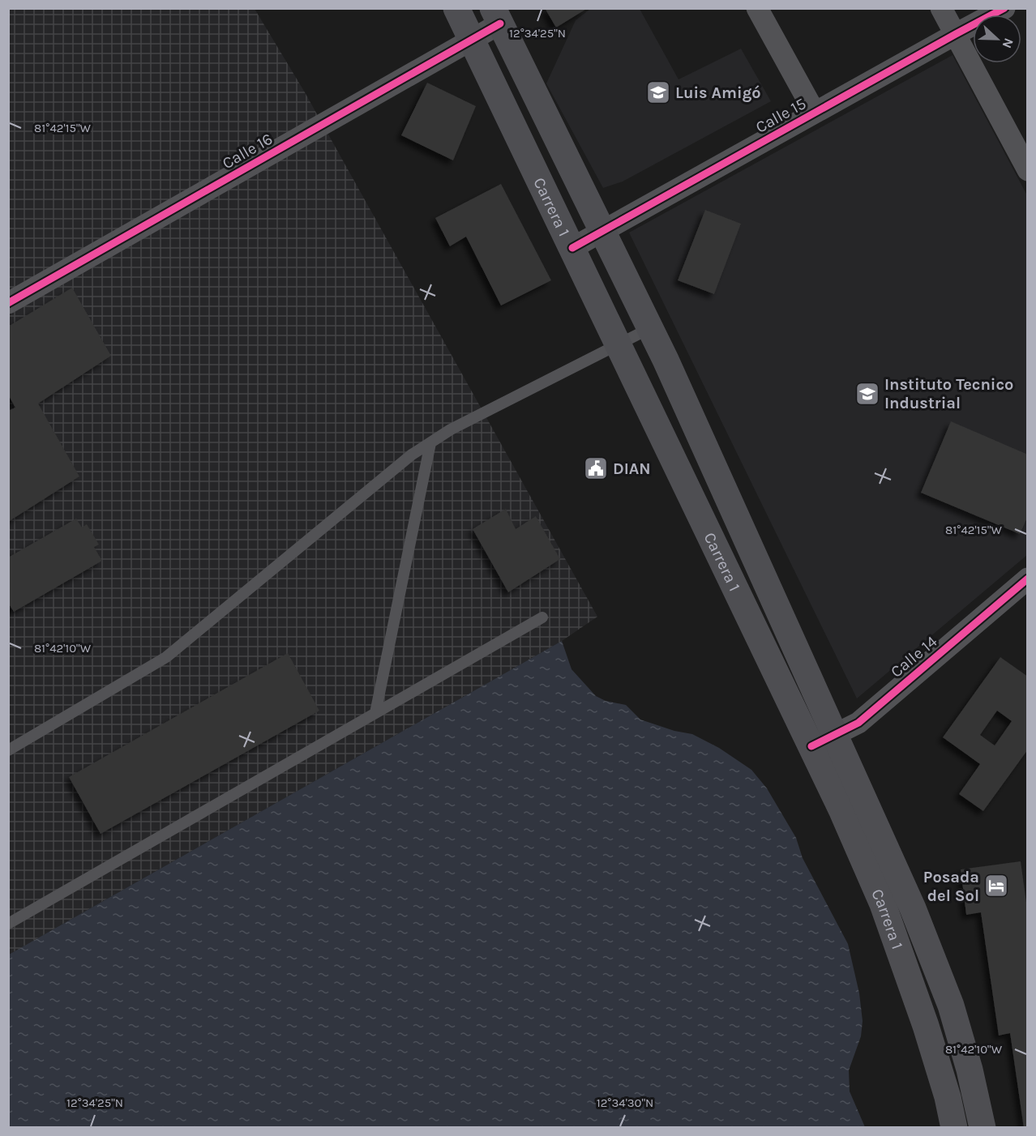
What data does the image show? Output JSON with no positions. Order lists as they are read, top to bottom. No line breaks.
{"streets":{"highway":["Carrera 1"],"street":["Calle 15","Calle 16","Calle 14"]},"crossings":[["Calle 15","Carrera 1"],["Calle 16","Carrera 1"],["Carrera 1","Calle 14"]],"places":{"school or university":["Luis Amigó","Instituto Tecnico Industrial"],"public building":["DIAN"],"hotel":["Posada del Sol"]},"north":"right","coordinates":["12°34'25\"N","81°42'15\"W","81°42'10\"W","12°34'30\"N"]}
